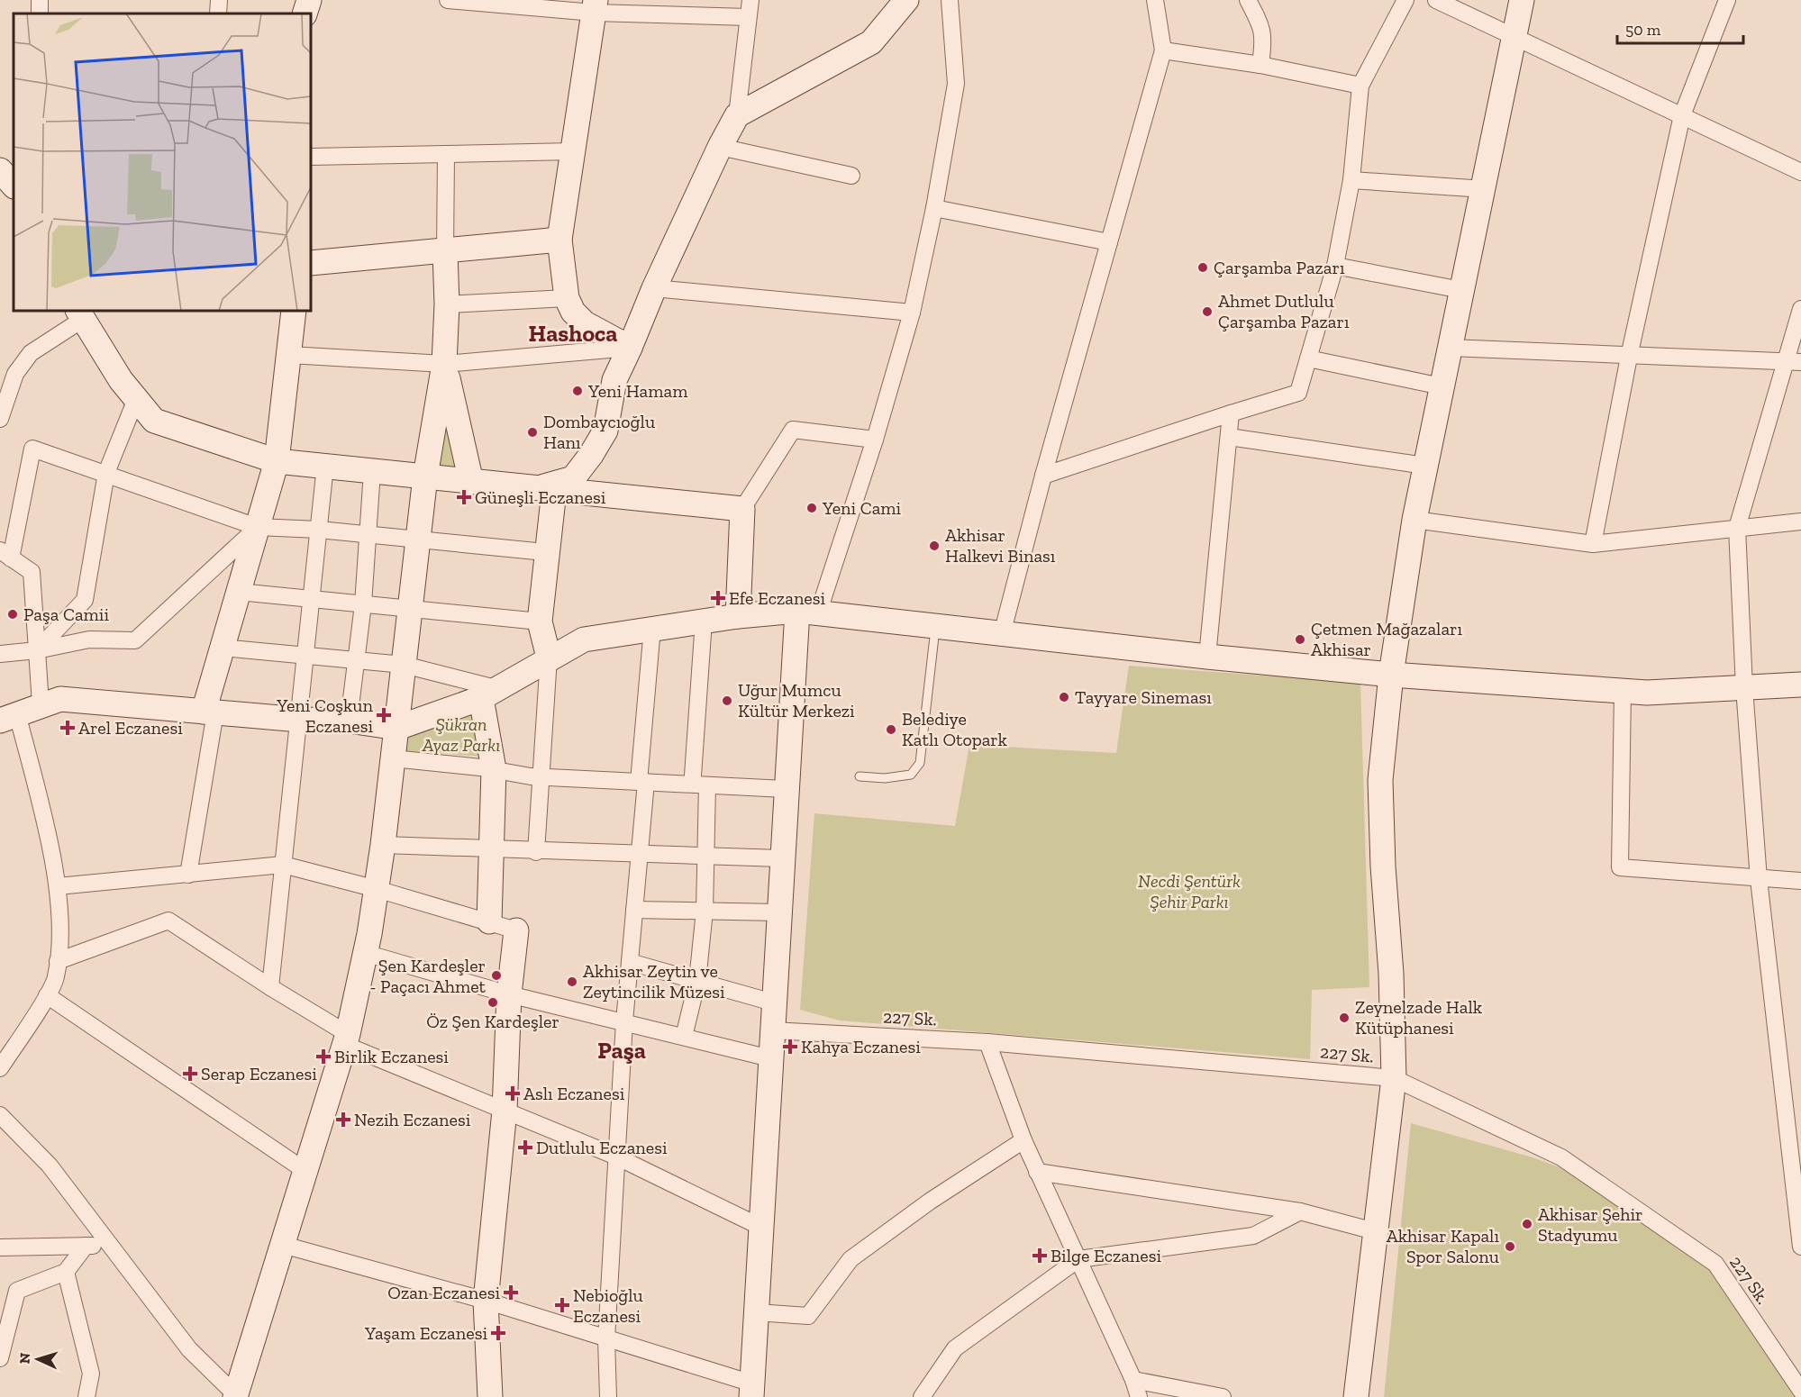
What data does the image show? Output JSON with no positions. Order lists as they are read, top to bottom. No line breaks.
{"streets":{"street":["227 Sk."]},"districts":["Hashoca","Paşa"],"parks":["Şükran Ayaz Parkı","Necdi Şentürk Şehir Parkı"],"places":{"other":["Çarşamba Pazarı","Ahmet Dutlulu Çarşamba Pazarı","Yeni Hamam","Dombaycıoğlu Hanı","Yeni Cami","Akhisar Halkevi Binası","Paşa Camii","Çetmen Mağazaları Akhisar","Tayyare Sineması","Uğur Mumcu Kültür Merkezi","Belediye Katlı Otopark","Şen Kardeşler - Paçacı Ahmet","Akhisar Zeytin ve Zeytincilik Müzesi","Öz Şen Kardeşler","Zeynelzade Halk Kütüphanesi","Akhisar Şehir Stadyumu","Akhisar Kapalı Spor Salonu"],"health":["Güneşli Eczanesi","Efe Eczanesi","Yeni Coşkun Eczanesi","Arel Eczanesi","Kahya Eczanesi","Birlik Eczanesi","Serap Eczanesi","Aslı Eczanesi","Nezih Eczanesi","Dutlulu Eczanesi","Bilge Eczanesi","Ozan Eczanesi","Nebioğlu Eczanesi","Yaşam Eczanesi"]},"scale_bar":"50 m","north":"left"}
